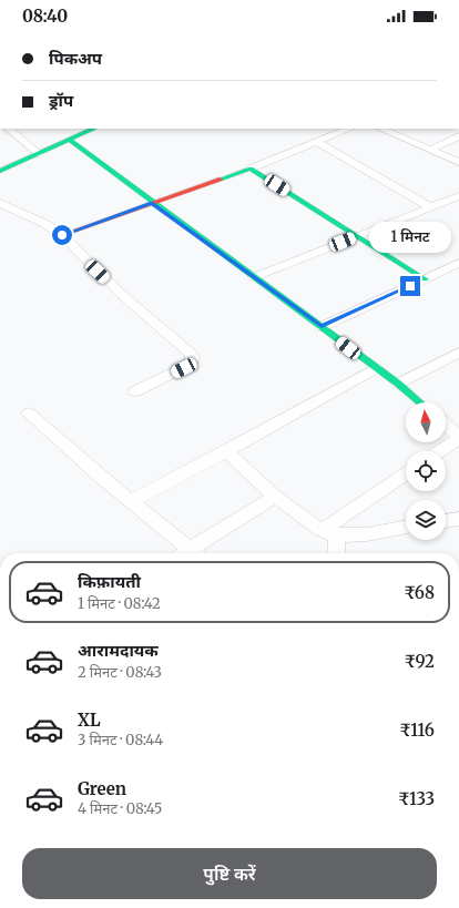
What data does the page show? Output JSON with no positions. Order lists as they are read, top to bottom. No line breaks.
{"north":"top","page":{"status":"08:40","banner":["पिकअप","ड्रॉप"],"bubble":"1 मिनट","list":[{"name":"किफ़ायती","note":"1 मिनट · 08:42","value":"₹68"},{"name":"आरामदायक","note":"2 मिनट · 08:43","value":"₹92"},{"name":"XL","note":"3 मिनट · 08:44","value":"₹116"},{"name":"Green","note":"4 मिनट · 08:45","value":"₹133"}],"buttons":"पुष्टि करें"}}
